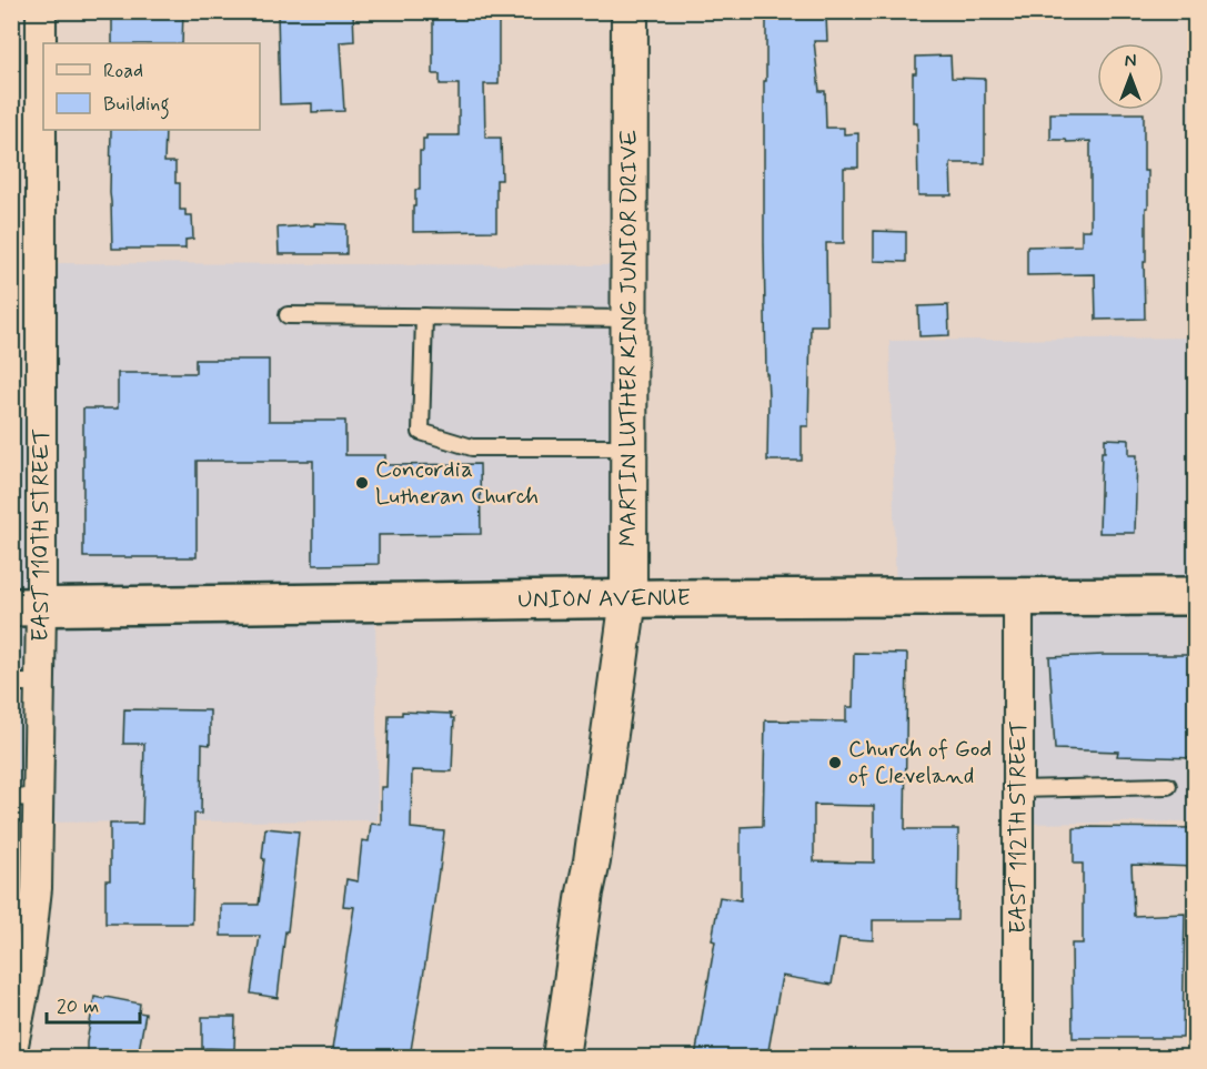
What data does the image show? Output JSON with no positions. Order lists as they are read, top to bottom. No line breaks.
{"streets":{"main road":["UNION AVENUE"],"street":["MARTIN LUTHER KING JUNIOR DRIVE","EAST 110TH STREET","EAST 112TH STREET"]},"crossings":[["MARTIN LUTHER KING JUNIOR DRIVE","UNION AVENUE"],["EAST 110TH STREET","UNION AVENUE"],["UNION AVENUE","EAST 112TH STREET"]],"places":["Concordia Lutheran Church","Church of God of Cleveland"],"legend":["Road","Building"],"scale_bar":"20 m","north":"top"}
